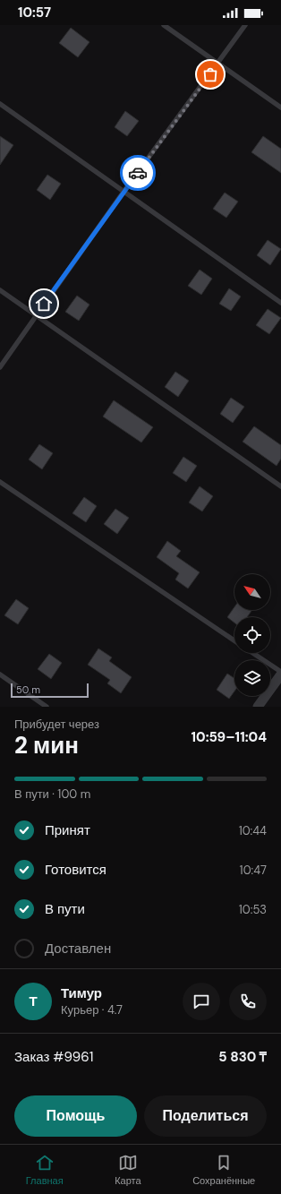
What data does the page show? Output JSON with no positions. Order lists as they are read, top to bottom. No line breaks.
{"scale_bar":"50 m","north":"top left","page":{"status":"10:57","scale":"50 m","heading":["2 мин","Прибудет через","10:59–11:04"],"panel":["Тимур","Курьер · 4.7","Заказ #9961","5 830 ₸"],"bar":"В пути · 100 m","list":[["Принят","10:44"],["Готовится","10:47"],["В пути","10:53"],"Доставлен"],"round":"Т","buttons":["Помощь","Поделиться"],"tabs":["Главная","Карта","Сохранённые"]}}
